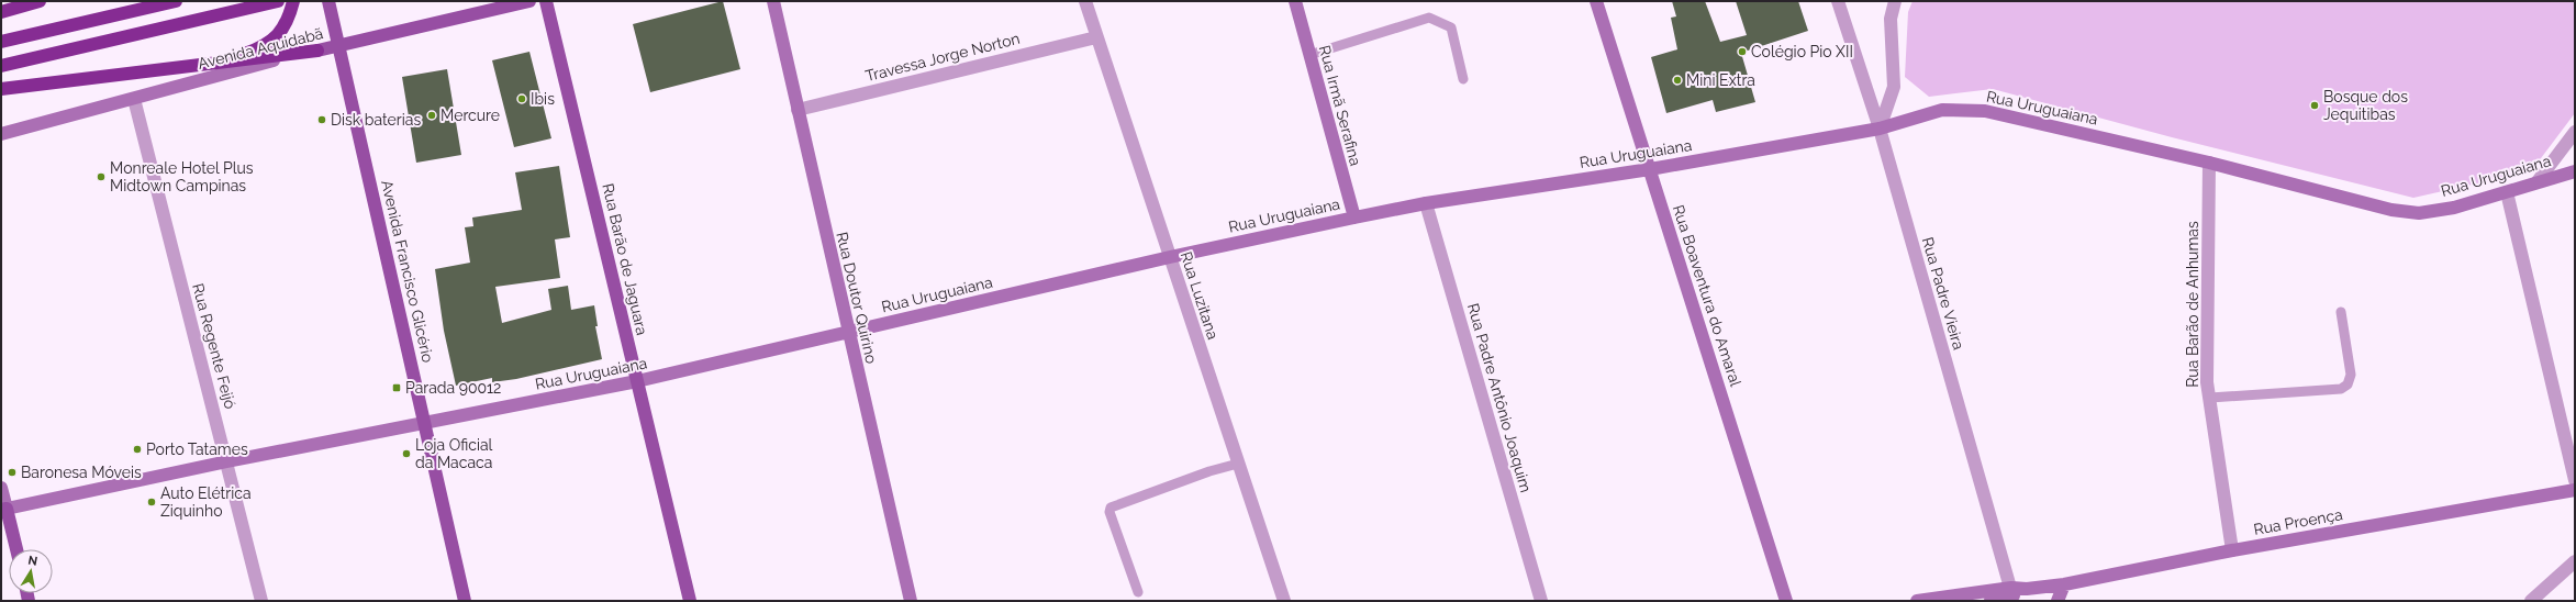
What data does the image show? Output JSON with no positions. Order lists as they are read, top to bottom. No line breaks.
{"streets":{"main road":["Avenida Aquidabã","Rua Irmã Serafina","Rua Uruguaiana","Rua Barão de Jaguara","Avenida Francisco Glicério","Rua Boaventura do Amaral","Rua Doutor Quirino","Rua Proença"],"street":["Travessa Jorge Norton","Rua Padre Vieira","Rua Luzitana","Rua Barão de Anhumas","Rua Regente Feijó","Rua Padre Antônio Joaquim"]},"crossings":[["Avenida Aquidabã","Avenida Francisco Glicério"],["Avenida Aquidabã","Rua Regente Feijó"],["Travessa Jorge Norton","Rua Luzitana"],["Travessa Jorge Norton","Rua Doutor Quirino"],["Rua Irmã Serafina","Rua Uruguaiana"],["Rua Uruguaiana","Rua Barão de Jaguara"],["Rua Uruguaiana","Avenida Francisco Glicério"],["Rua Uruguaiana","Rua Padre Vieira"],["Rua Uruguaiana","Rua Luzitana"],["Rua Uruguaiana","Rua Boaventura do Amaral"],["Rua Uruguaiana","Rua Doutor Quirino"],["Rua Uruguaiana","Rua Barão de Anhumas"],["Rua Uruguaiana","Rua Regente Feijó"],["Rua Uruguaiana","Rua Padre Antônio Joaquim"],["Rua Padre Vieira","Rua Proença"],["Rua Barão de Anhumas","Rua Proença"]],"places":{"other":["Colégio Pio XII","Mini Extra","Ibis","Bosque dos Jequitibas","Mercure","Disk baterias","Monreale Hotel Plus Midtown Campinas","Porto Tatames","Loja Oficial da Macaca","Baronesa Móveis","Auto Elétrica Ziquinho"],"transit":["Parada 90012"]},"north":"top"}
